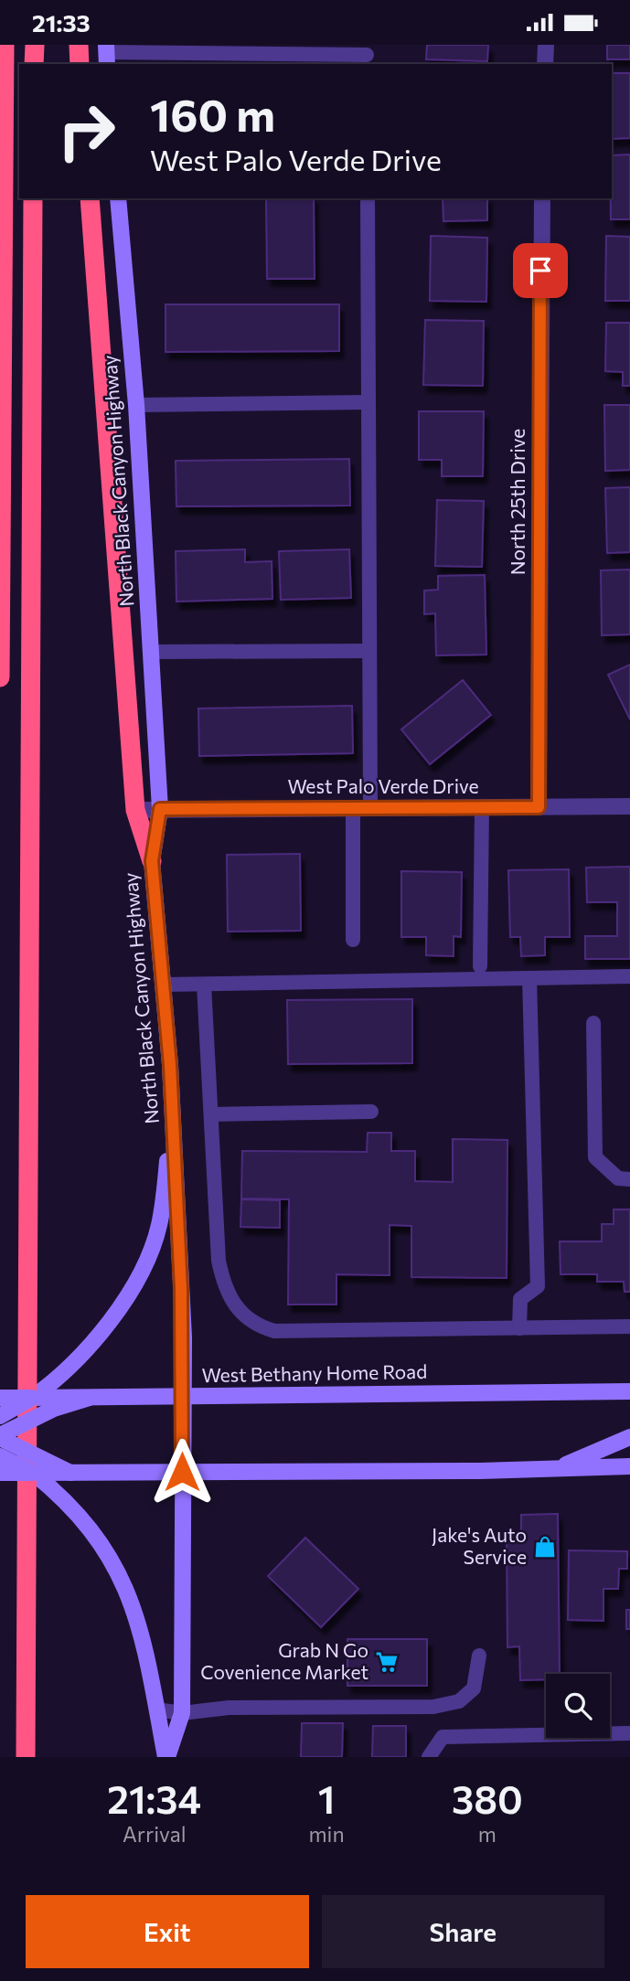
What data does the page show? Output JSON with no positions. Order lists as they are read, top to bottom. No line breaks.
{"streets":{"main road":["North Black Canyon Highway","West Bethany Home Road"],"street":["North 25th Drive","West Palo Verde Drive"]},"crossings":[["North Black Canyon Highway","West Palo Verde Drive"],["North Black Canyon Highway","West Bethany Home Road"],["North 25th Drive","West Palo Verde Drive"]],"places":{"shop":["Jake's Auto Service"],"supermarket":["Grab N Go Covenience Market"]},"page":{"status":"21:33","turn":["160 m","West Palo Verde Drive"],"eta":["21:34","Arrival","1","min","380","m"],"buttons":["Exit","Share"]}}
